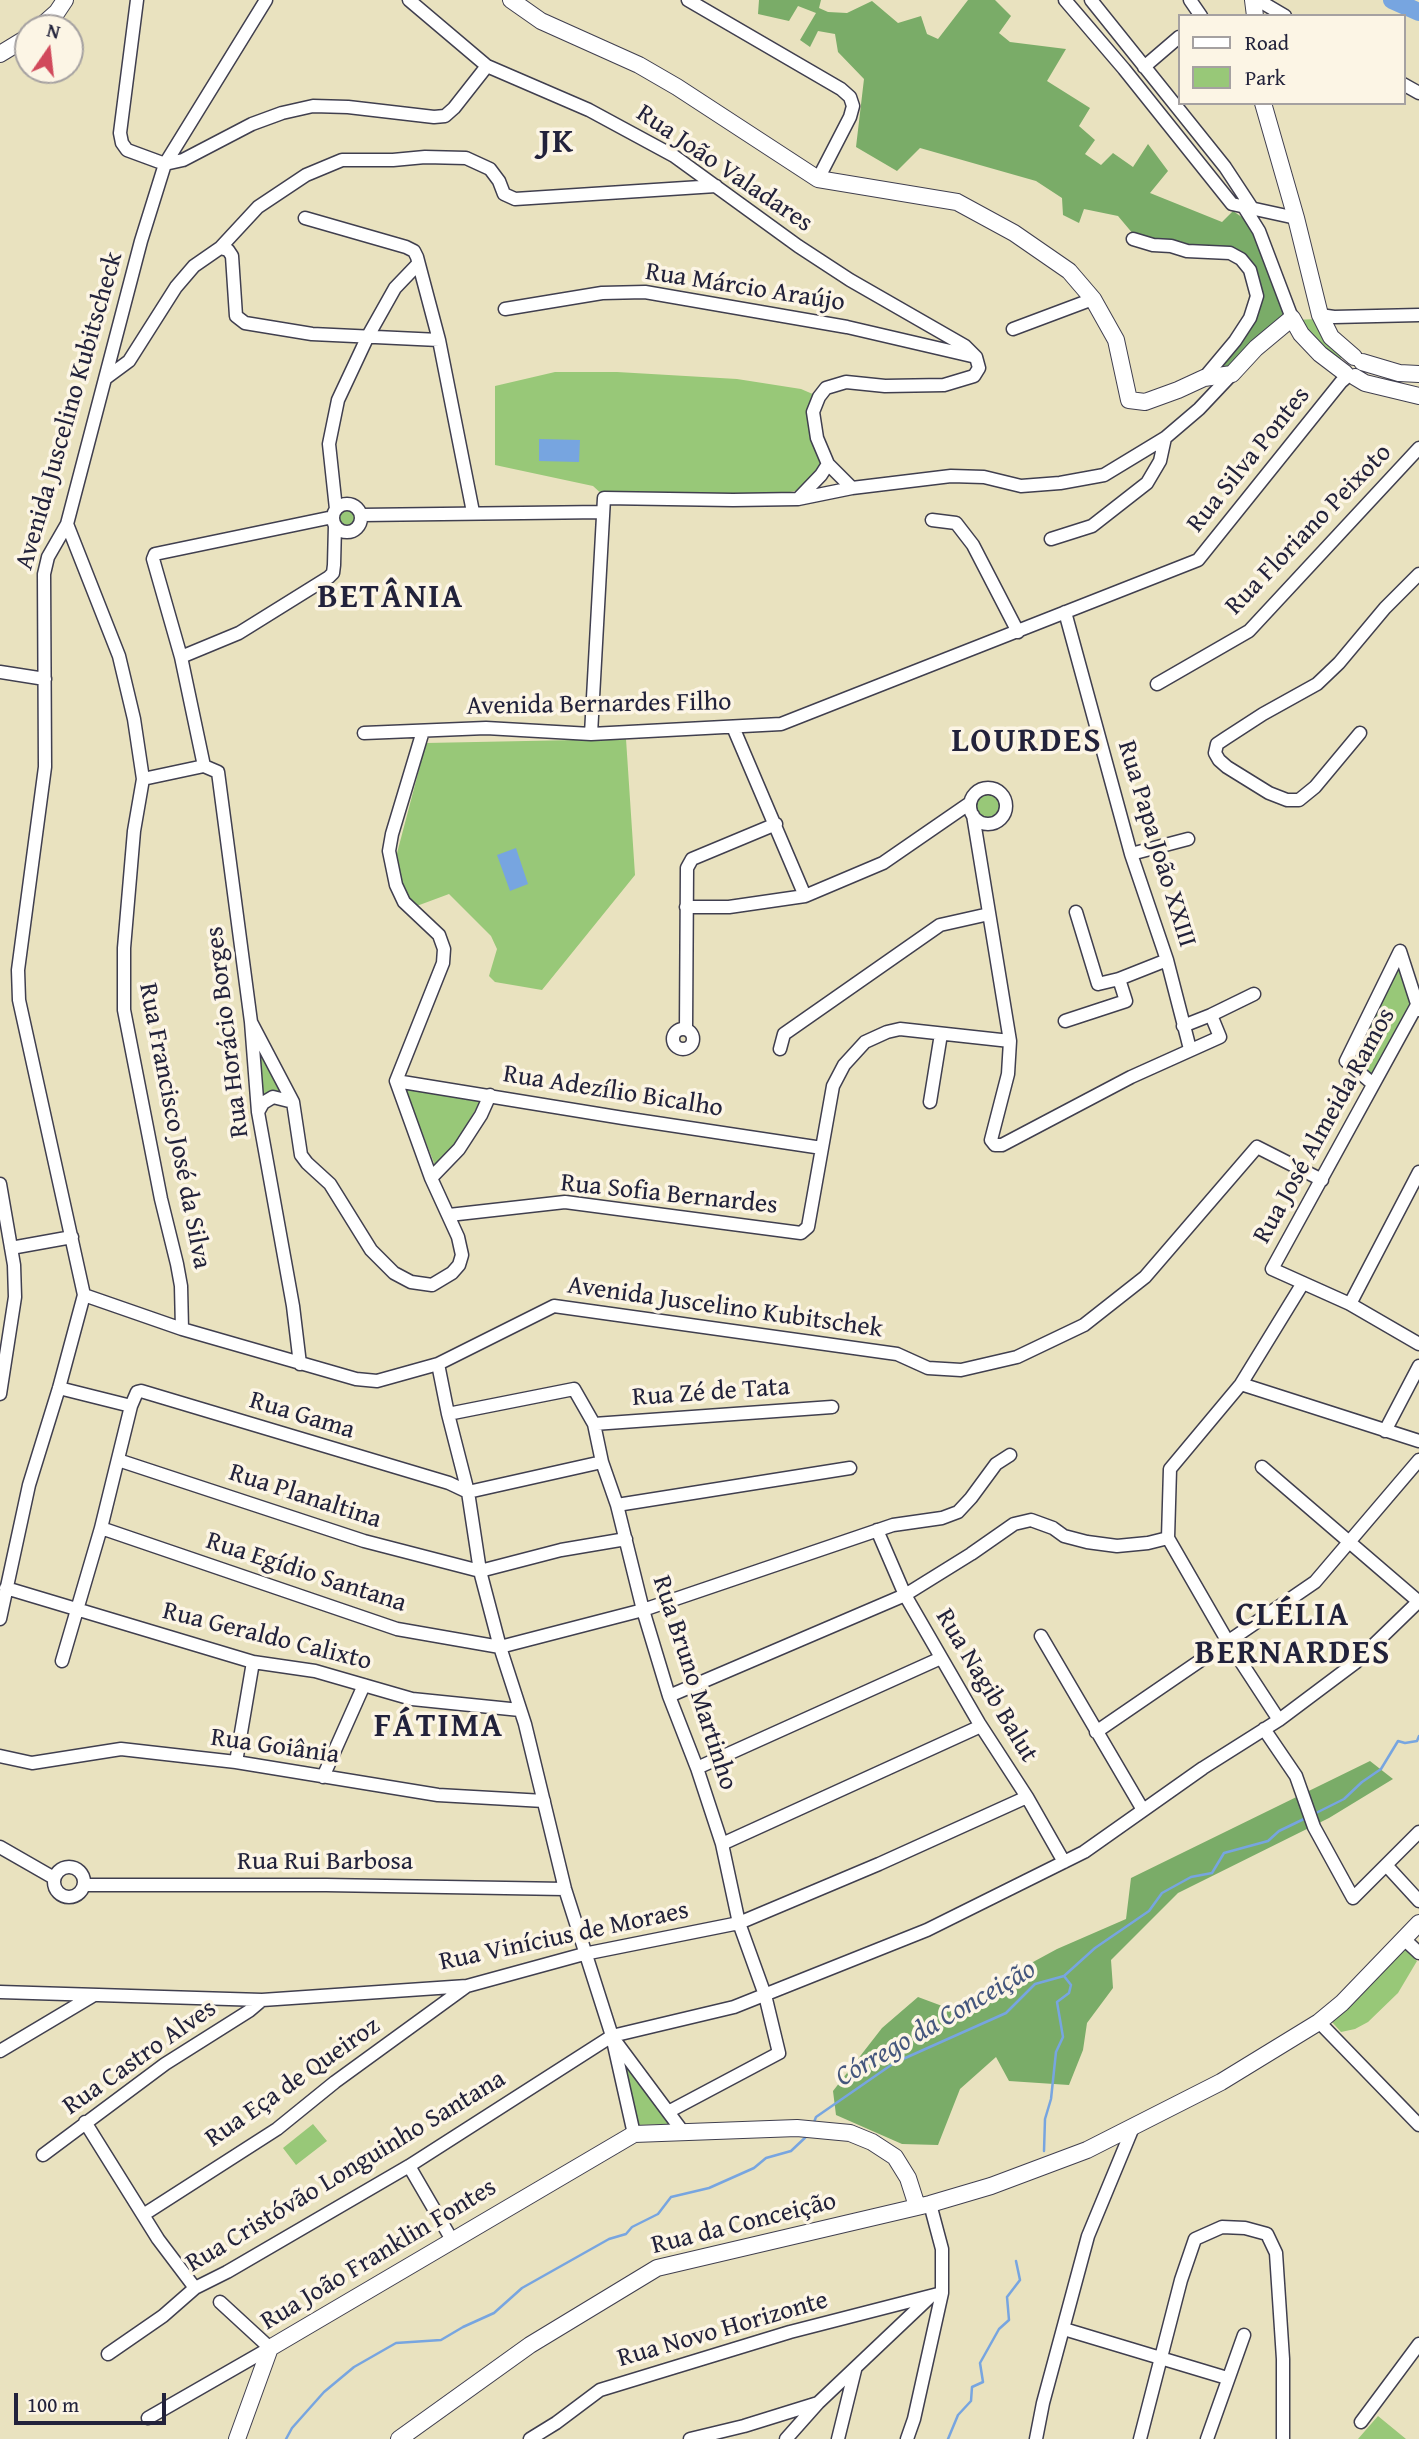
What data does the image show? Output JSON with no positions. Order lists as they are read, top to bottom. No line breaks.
{"streets":{"street":["Rua João Valadares","Rua Márcio Araújo","Avenida Juscelino Kubitscheck","Rua Silva Pontes","Rua Floriano Peixoto","Avenida Bernardes Filho","Rua Papa João XXIII","Rua Horácio Borges","Rua Adezílio Bicalho","Rua Francisco José da Silva","Rua José Almeida Ramos","Rua Sofia Bernardes","Avenida Juscelino Kubitschek","Rua Zé de Tata","Rua Gama","Rua Planaltina","Rua Egídio Santana","Rua Geraldo Calixto","Rua Bruno Martinho","Rua Nagib Balut","Rua Goiânia","Rua Rui Barbosa","Rua Vinícius de Moraes","Rua Castro Alves","Rua Eça de Queiroz","Rua Cristóvão Longuinho Santana","Rua da Conceição","Rua João Franklin Fontes","Rua Novo Horizonte"]},"crossings":[["Rua João Valadares","Rua Márcio Araújo"],["Avenida Juscelino Kubitscheck","Rua Francisco José da Silva"],["Avenida Juscelino Kubitscheck","Avenida Juscelino Kubitschek"],["Rua Silva Pontes","Avenida Bernardes Filho"],["Rua Silva Pontes","Rua Papa João XXIII"],["Avenida Bernardes Filho","Rua Papa João XXIII"],["Rua Horácio Borges","Avenida Juscelino Kubitschek"],["Rua Adezílio Bicalho","Rua Sofia Bernardes"],["Rua Francisco José da Silva","Avenida Juscelino Kubitschek"],["Rua José Almeida Ramos","Avenida Juscelino Kubitschek"],["Rua Zé de Tata","Rua Bruno Martinho"],["Rua Bruno Martinho","Rua Vinícius de Moraes"],["Rua Bruno Martinho","Rua Cristóvão Longuinho Santana"],["Rua Nagib Balut","Rua Vinícius de Moraes"],["Rua Nagib Balut","Rua Cristóvão Longuinho Santana"],["Rua Vinícius de Moraes","Rua Castro Alves"],["Rua Vinícius de Moraes","Rua Eça de Queiroz"]],"districts":["JK","BETÂNIA","LOURDES","CLÉLIA BERNARDES","FÁTIMA"],"water":["Córrego da Conceição"],"legend":["Road","Park"],"scale_bar":"100 m","north":"top"}
